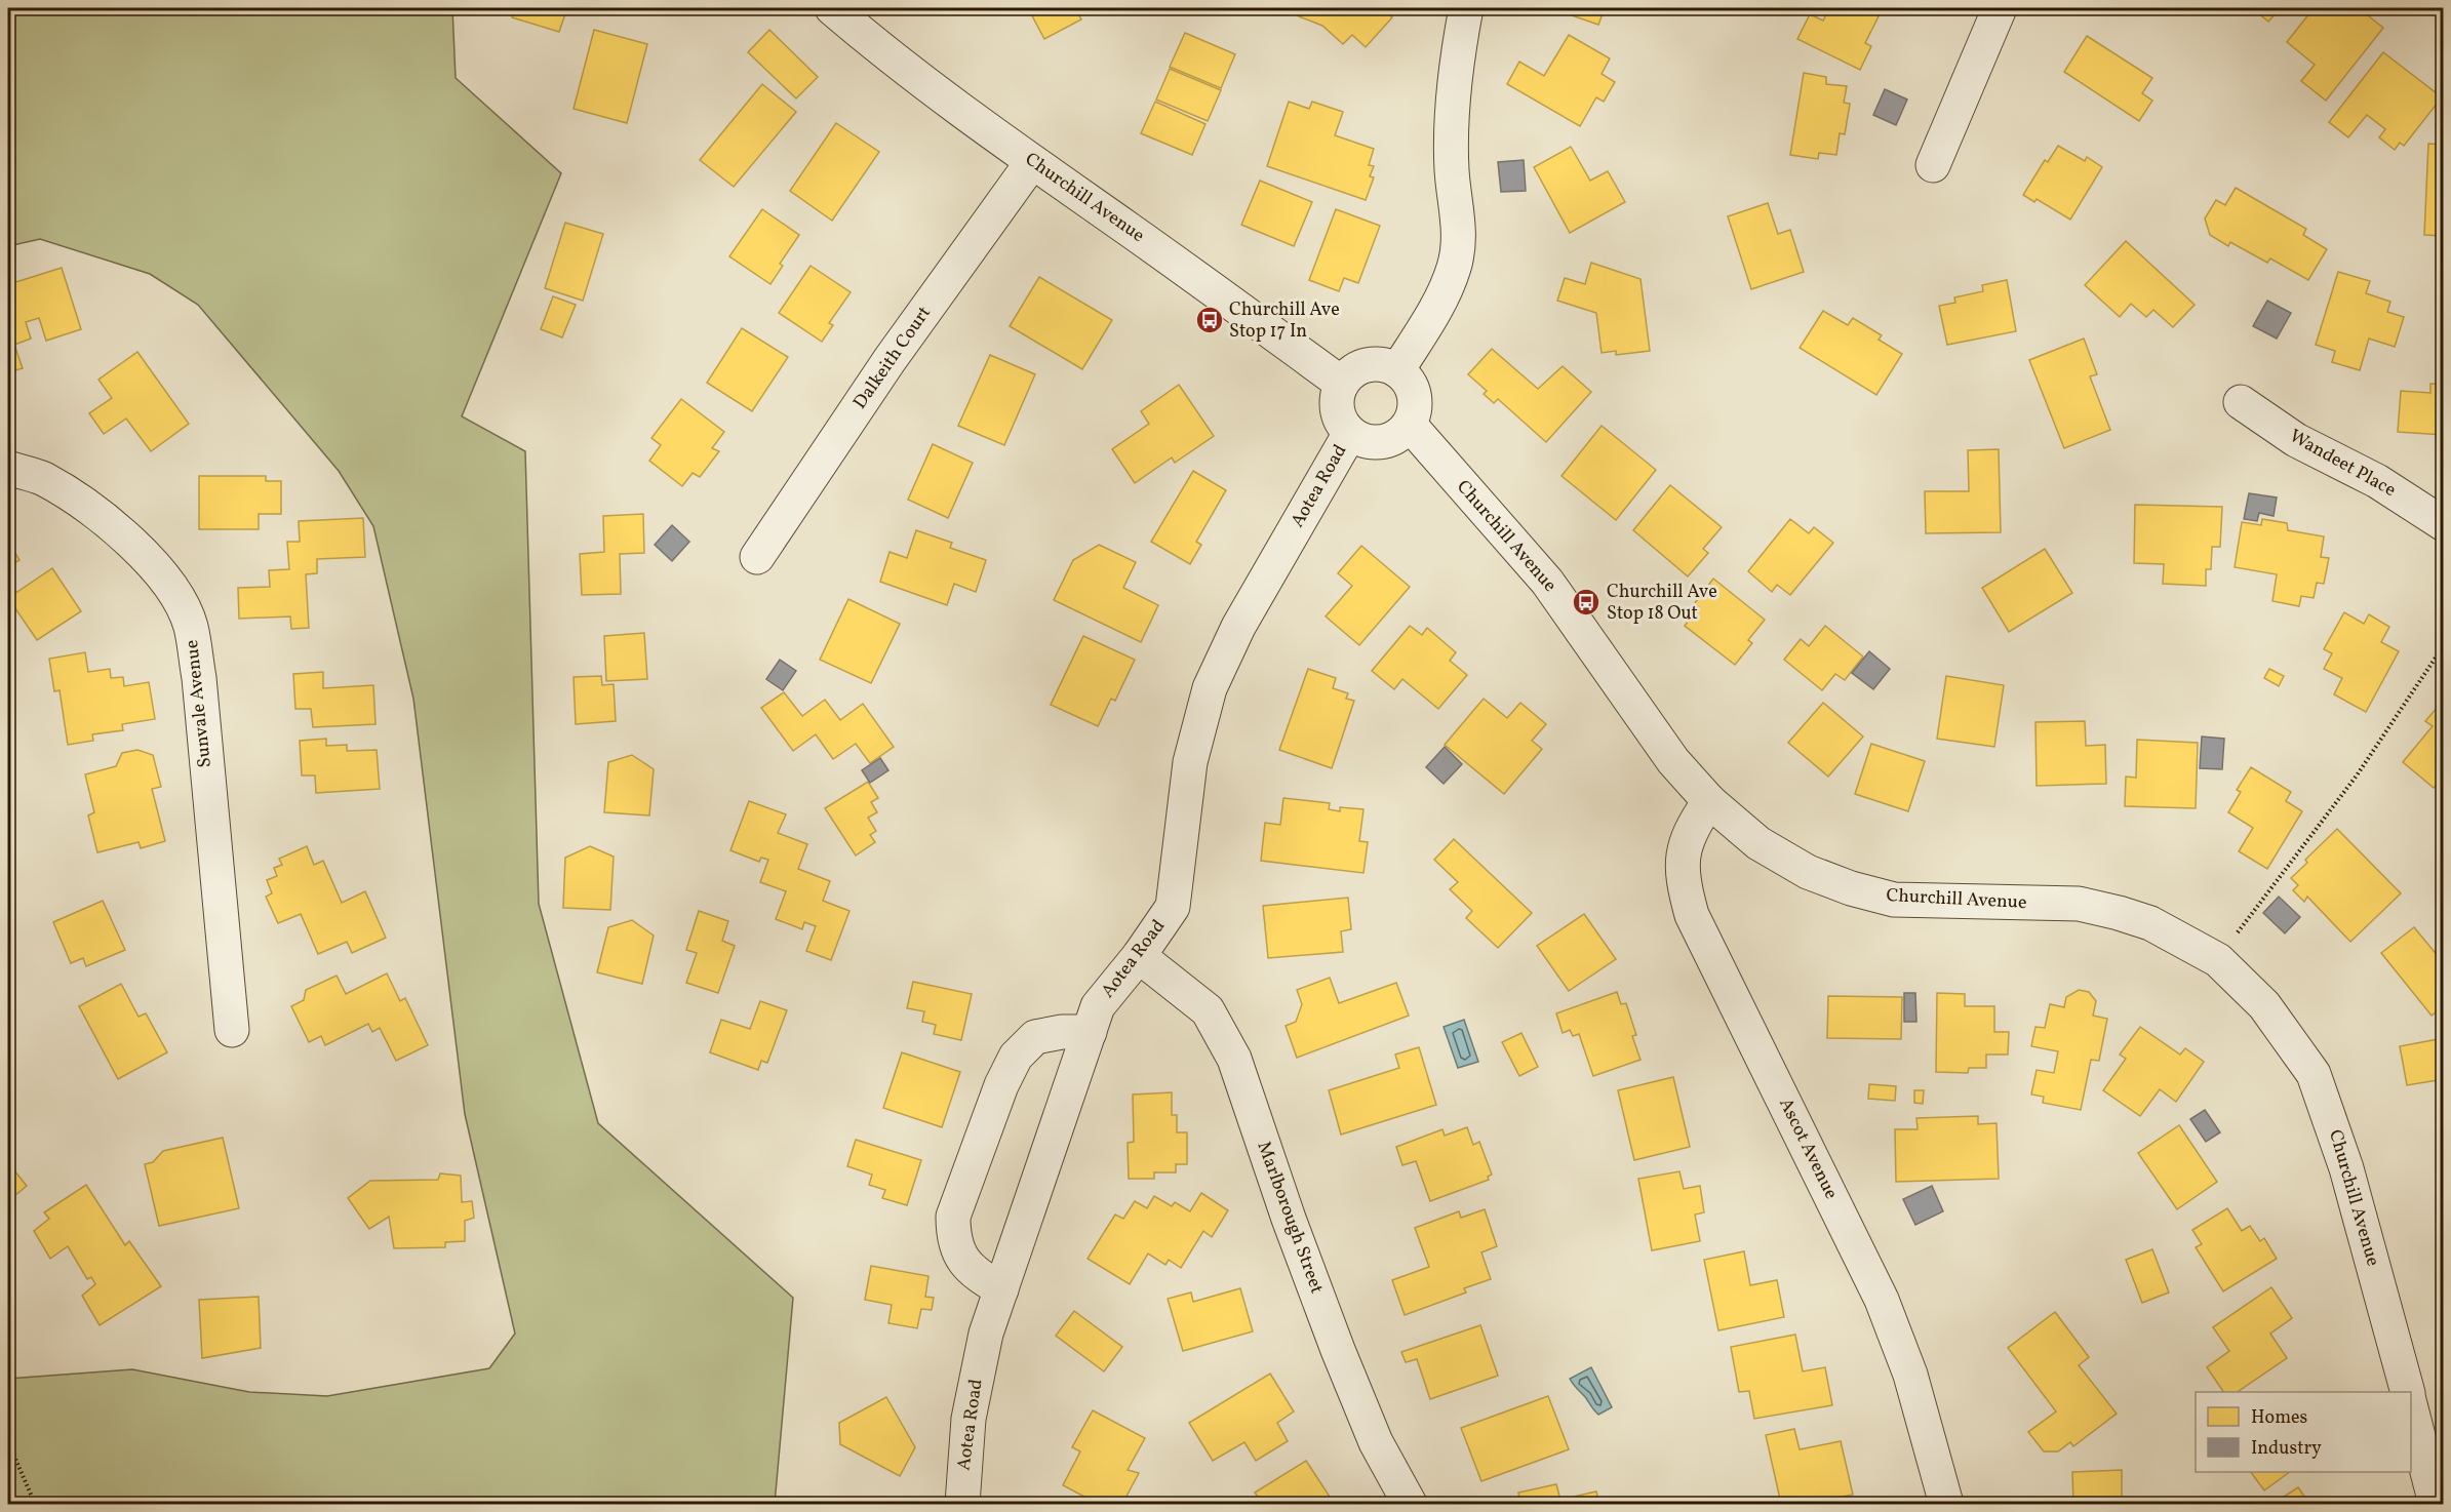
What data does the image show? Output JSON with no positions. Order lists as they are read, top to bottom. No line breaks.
{"streets":{"street":["Churchill Avenue","Dalkeith Court","Wandeet Place","Aotea Road","Sunvale Avenue","Ascot Avenue","Marlborough Street"]},"crossings":[["Churchill Avenue","Dalkeith Court"],["Churchill Avenue","Aotea Road"],["Churchill Avenue","Ascot Avenue"],["Aotea Road","Marlborough Street"]],"places":{"bus stop":["Churchill Ave Stop 17 In","Churchill Ave Stop 18 Out"]},"legend":["Homes","Industry"]}
